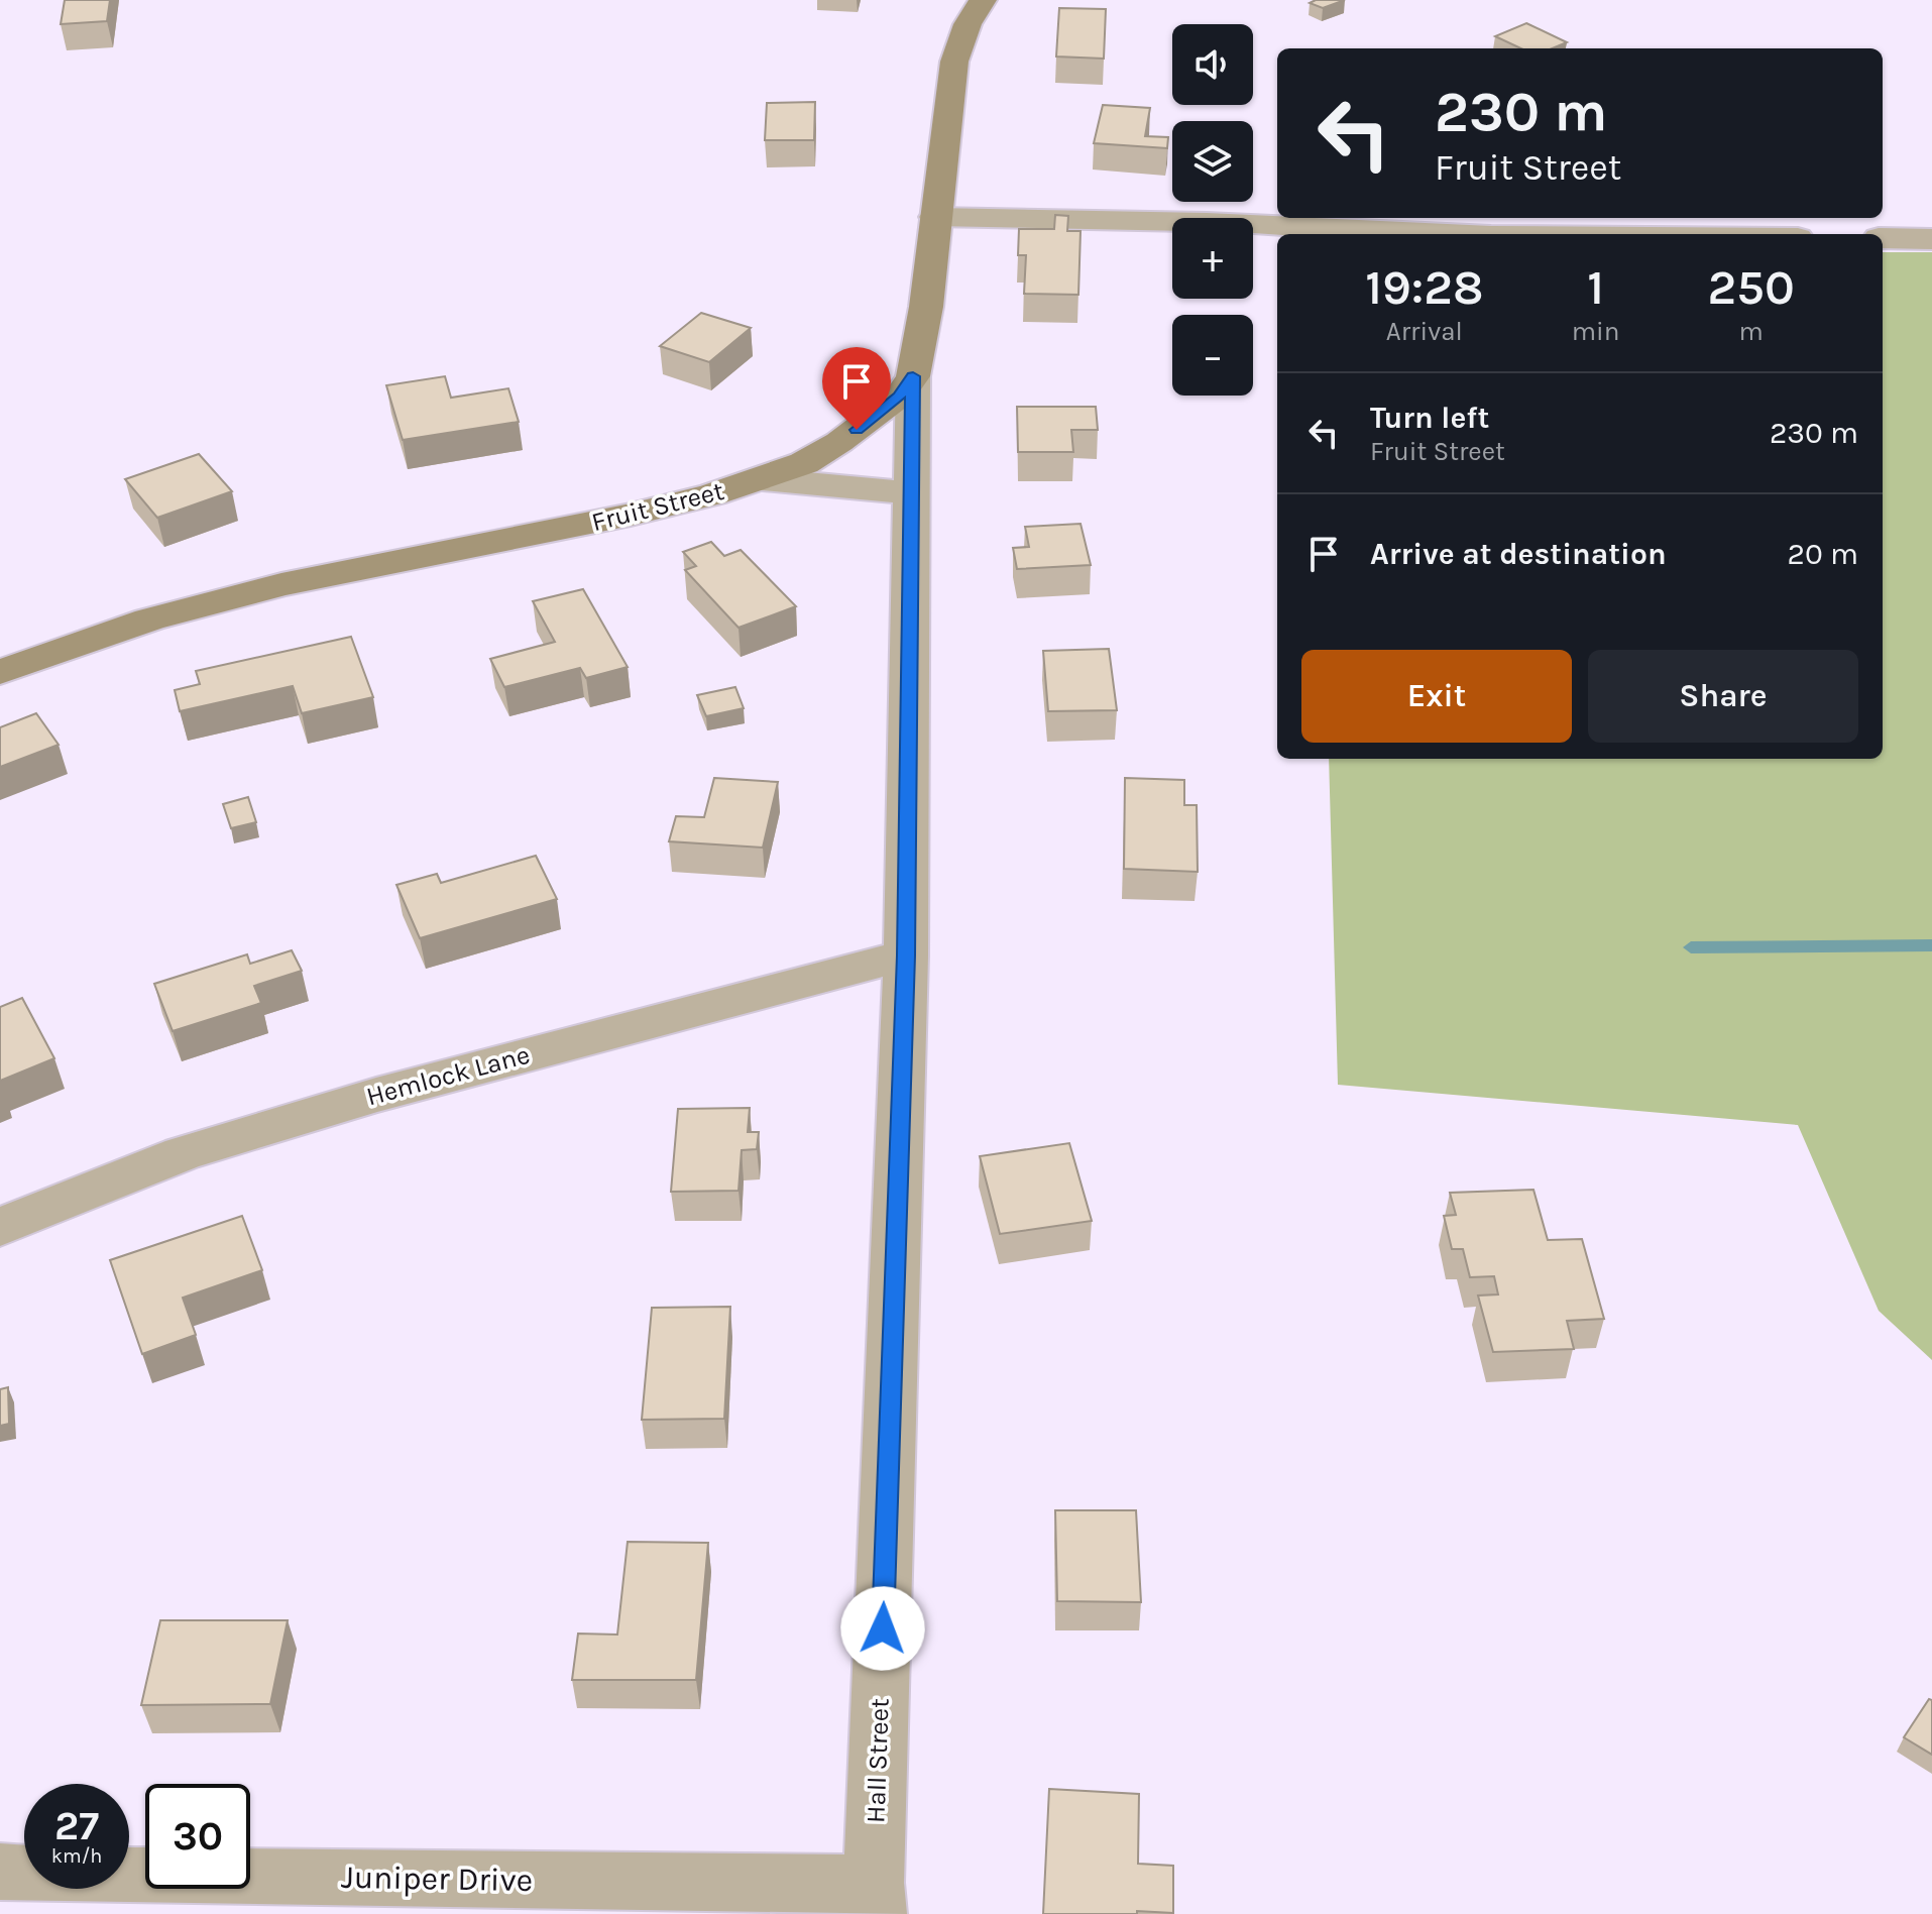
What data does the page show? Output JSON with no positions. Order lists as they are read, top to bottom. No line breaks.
{"streets":{"street":["Fruit Street","Hemlock Lane","Hall Street","Juniper Drive"]},"crossings":[["Fruit Street","Hall Street"],["Hemlock Lane","Hall Street"],["Hall Street","Juniper Drive"]],"page":{"map_buttons":["+","−"],"turn":["230 m","Fruit Street"],"eta":["19:28","Arrival","1","min","250","m"],"list":[{"name":"Turn left","note":"Fruit Street","value":"230 m"},{"name":"Arrive at destination","value":"20 m"}],"buttons":["Exit","Share"],"speed":"27 km/h","limit":"30"}}
